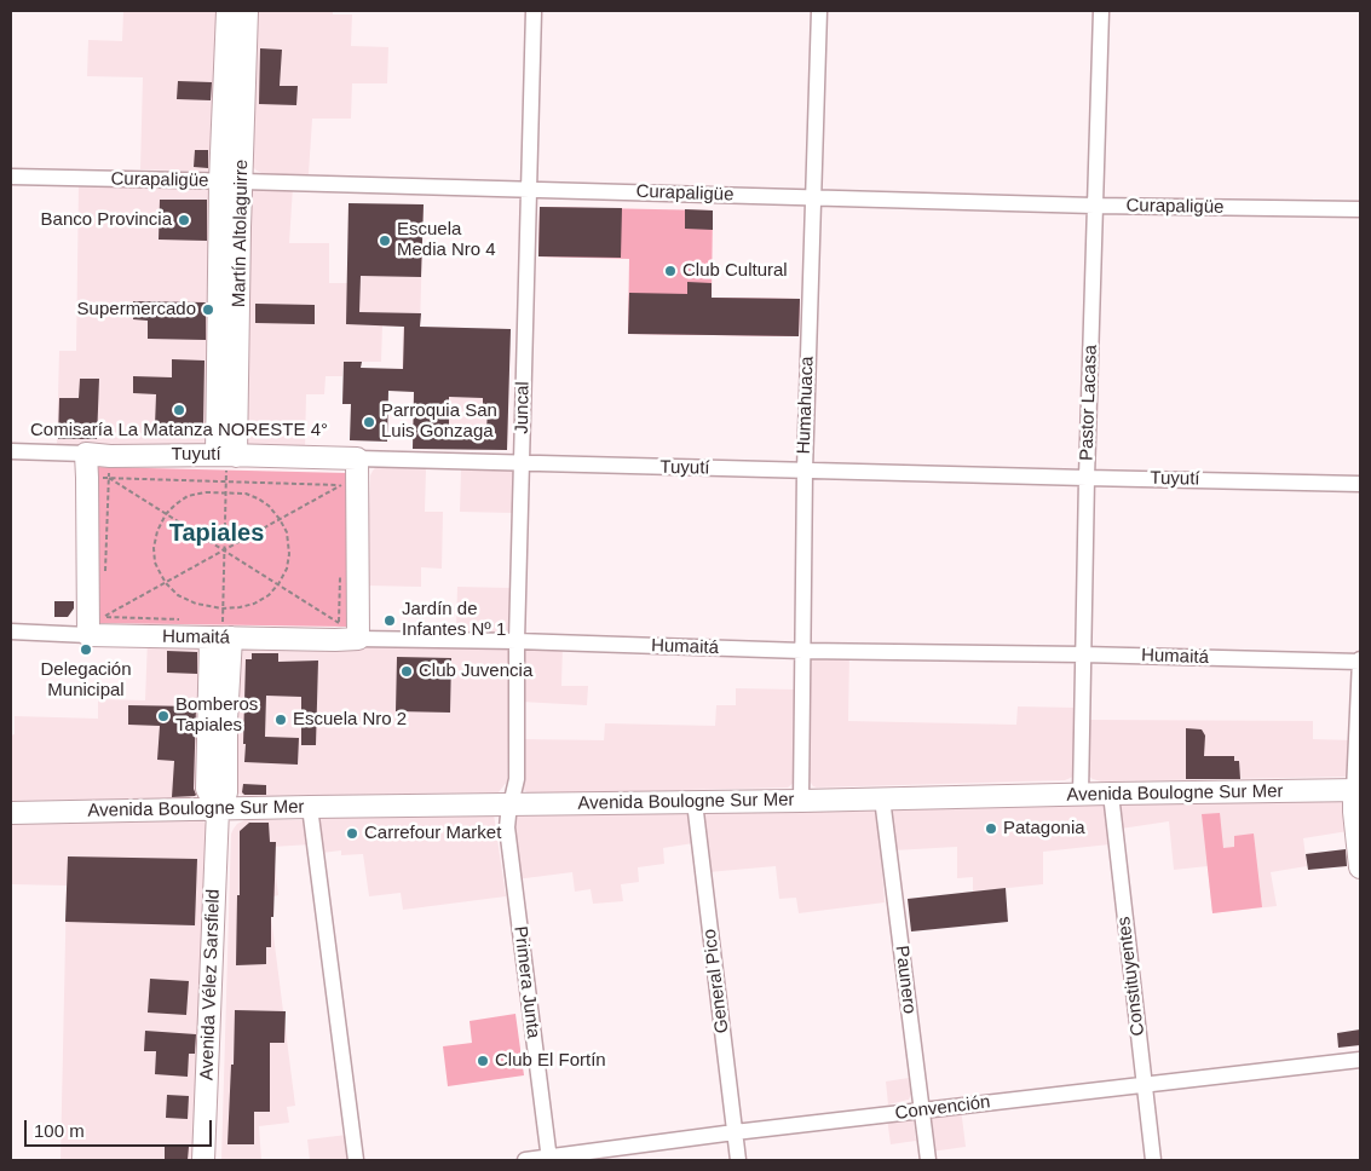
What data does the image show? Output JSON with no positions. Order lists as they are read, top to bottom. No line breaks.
{"streets":{"street":["Curapaligüe","Martín Altolaguirre","Pastor Lacasa","Humahuaca","Juncal","Tuyutí","Humaitá","Avenida Boulogne Sur Mer","Constituyentes","Paunero","General Pico","Primera Junta","Avenida Vélez Sarsfield","Convención"]},"crossings":[["Curapaligüe","Martín Altolaguirre"],["Curapaligüe","Pastor Lacasa"],["Curapaligüe","Humahuaca"],["Curapaligüe","Juncal"],["Martín Altolaguirre","Tuyutí"],["Pastor Lacasa","Tuyutí"],["Pastor Lacasa","Humaitá"],["Pastor Lacasa","Avenida Boulogne Sur Mer"],["Humahuaca","Tuyutí"],["Humahuaca","Humaitá"],["Humahuaca","Avenida Boulogne Sur Mer"],["Juncal","Tuyutí"],["Juncal","Humaitá"],["Juncal","Avenida Boulogne Sur Mer"],["Juncal","Primera Junta"],["Avenida Boulogne Sur Mer","Constituyentes"],["Avenida Boulogne Sur Mer","Paunero"],["Avenida Boulogne Sur Mer","General Pico"],["Avenida Boulogne Sur Mer","Primera Junta"],["Avenida Boulogne Sur Mer","Avenida Vélez Sarsfield"],["Constituyentes","Convención"],["Paunero","Convención"],["General Pico","Convención"],["Primera Junta","Convención"]],"districts":["Tapiales"],"places":["Banco Provincia","Escuela Media Nro 4","Club Cultural","Supermercado","Comisaría La Matanza NORESTE 4°","Parroquia San Luis Gonzaga","Jardín de Infantes Nº 1","Delegación Municipal","Club Juvencia","Bomberos Tapiales","Escuela Nro 2","Patagonia","Carrefour Market","Club El Fortín"],"scale_bar":"100 m"}
